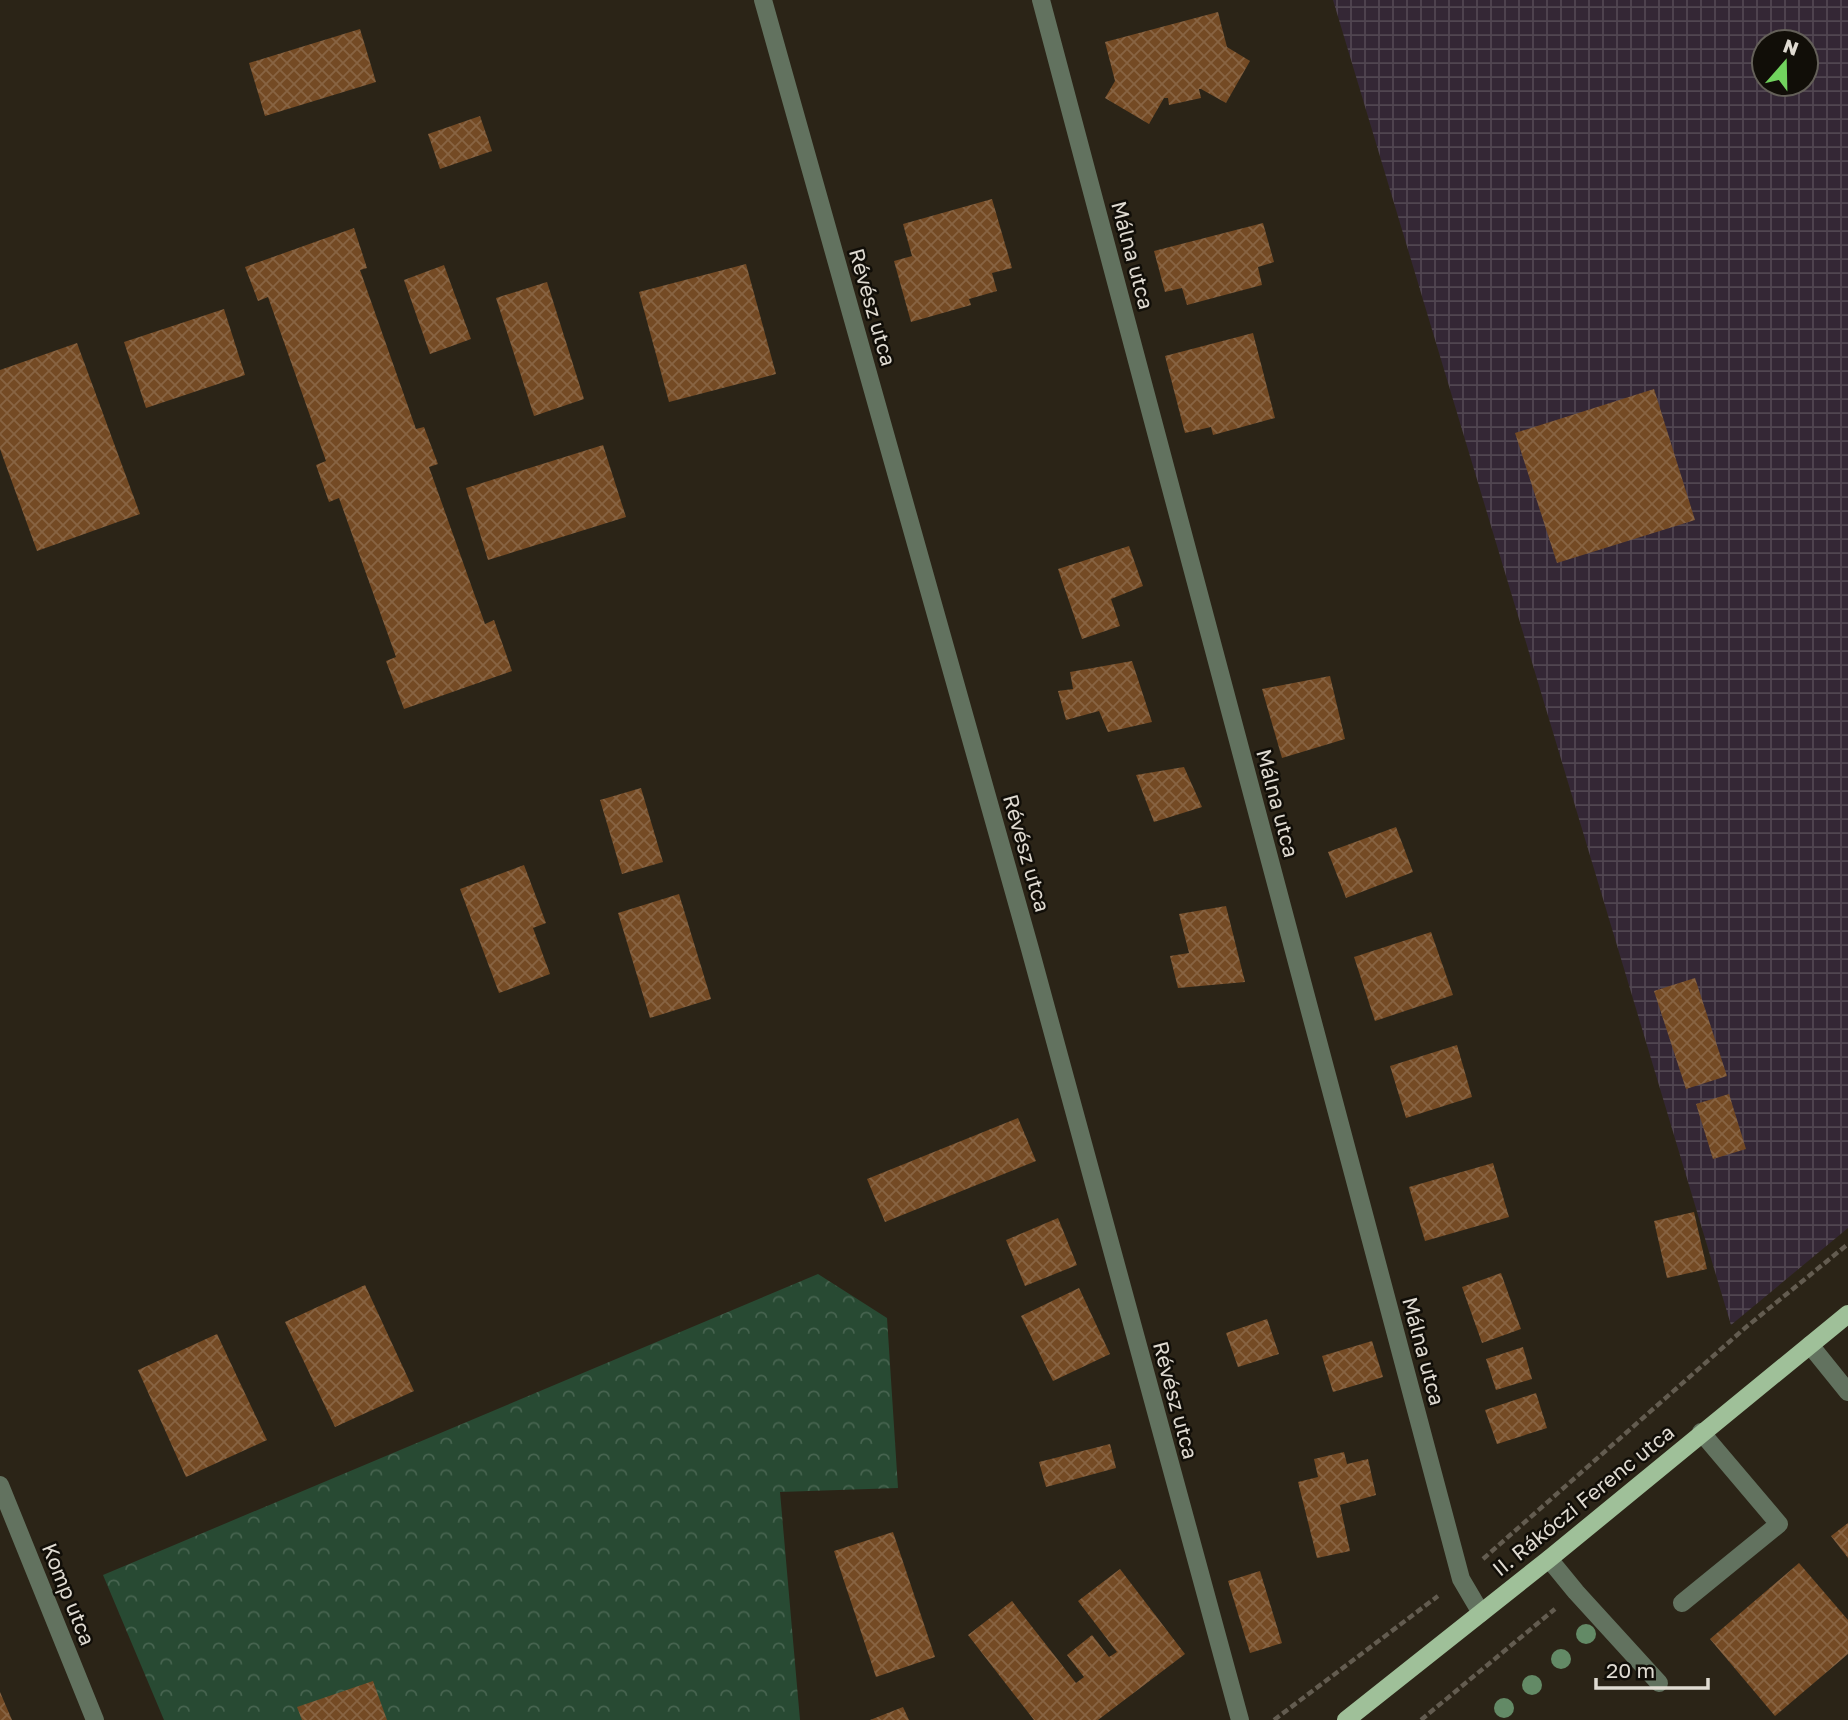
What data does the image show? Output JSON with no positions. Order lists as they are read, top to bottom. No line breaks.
{"streets":{"main road":["II. Rákóczi Ferenc utca"],"street":["Málna utca","Révész utca","Komp utca"]},"crossings":[["Málna utca","II. Rákóczi Ferenc utca"]],"scale_bar":"20 m","north":"top"}
